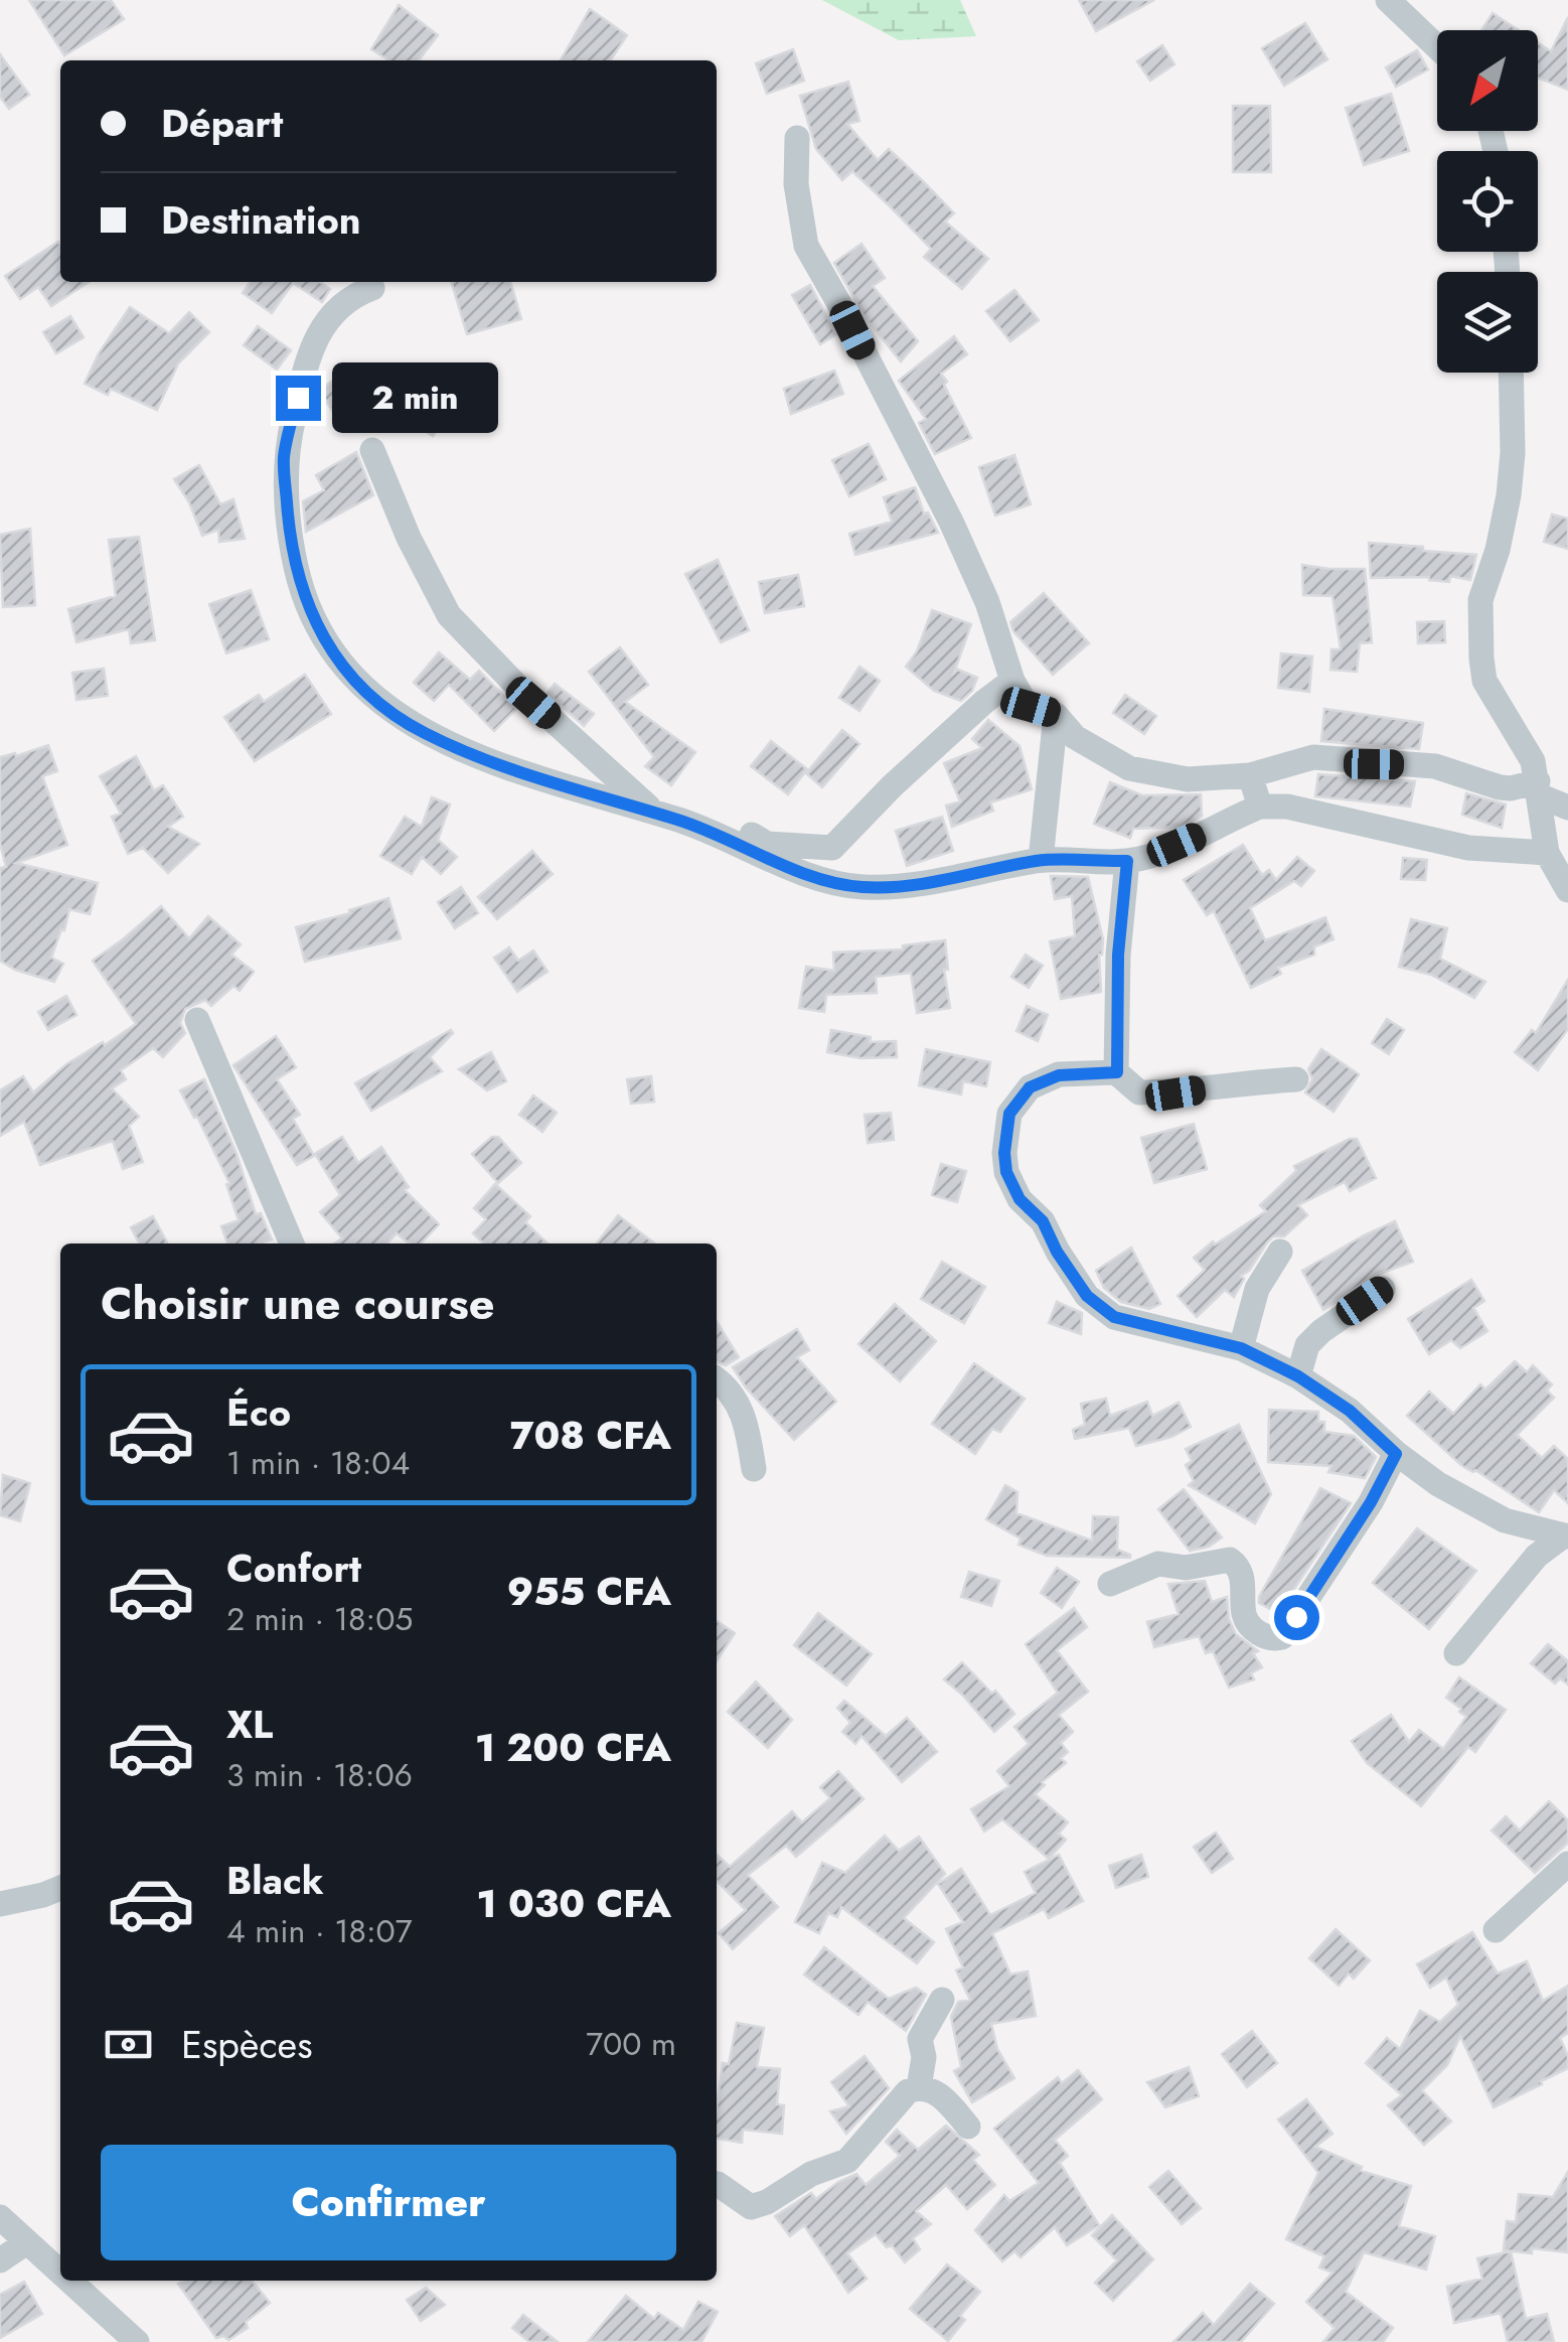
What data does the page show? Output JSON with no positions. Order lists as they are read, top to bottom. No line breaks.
{"north":"bottom left","page":{"banner":["Départ","Destination"],"bubble":"2 min","heading":"Choisir une course","list":[{"name":"Éco","note":"1 min · 18:04","value":"708 CFA"},{"name":"Confort","note":"2 min · 18:05","value":"955 CFA"},{"name":"XL","note":"3 min · 18:06","value":"1 200 CFA"},{"name":"Black","note":"4 min · 18:07","value":"1 030 CFA"}],"pay":["Espèces","700 m"],"buttons":"Confirmer"}}
